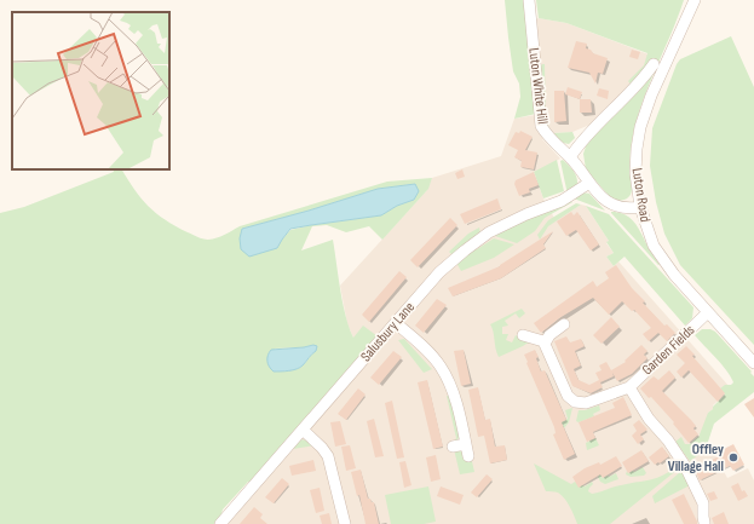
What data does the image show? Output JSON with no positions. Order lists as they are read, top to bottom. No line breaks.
{"streets":{"street":["Luton White Hill","Luton Road","Salusbury Lane","Garden Fields"]},"crossings":[["Luton White Hill","Luton Road"],["Luton White Hill","Salusbury Lane"],["Luton Road","Garden Fields"]],"places":["Offley Village Hall"]}
